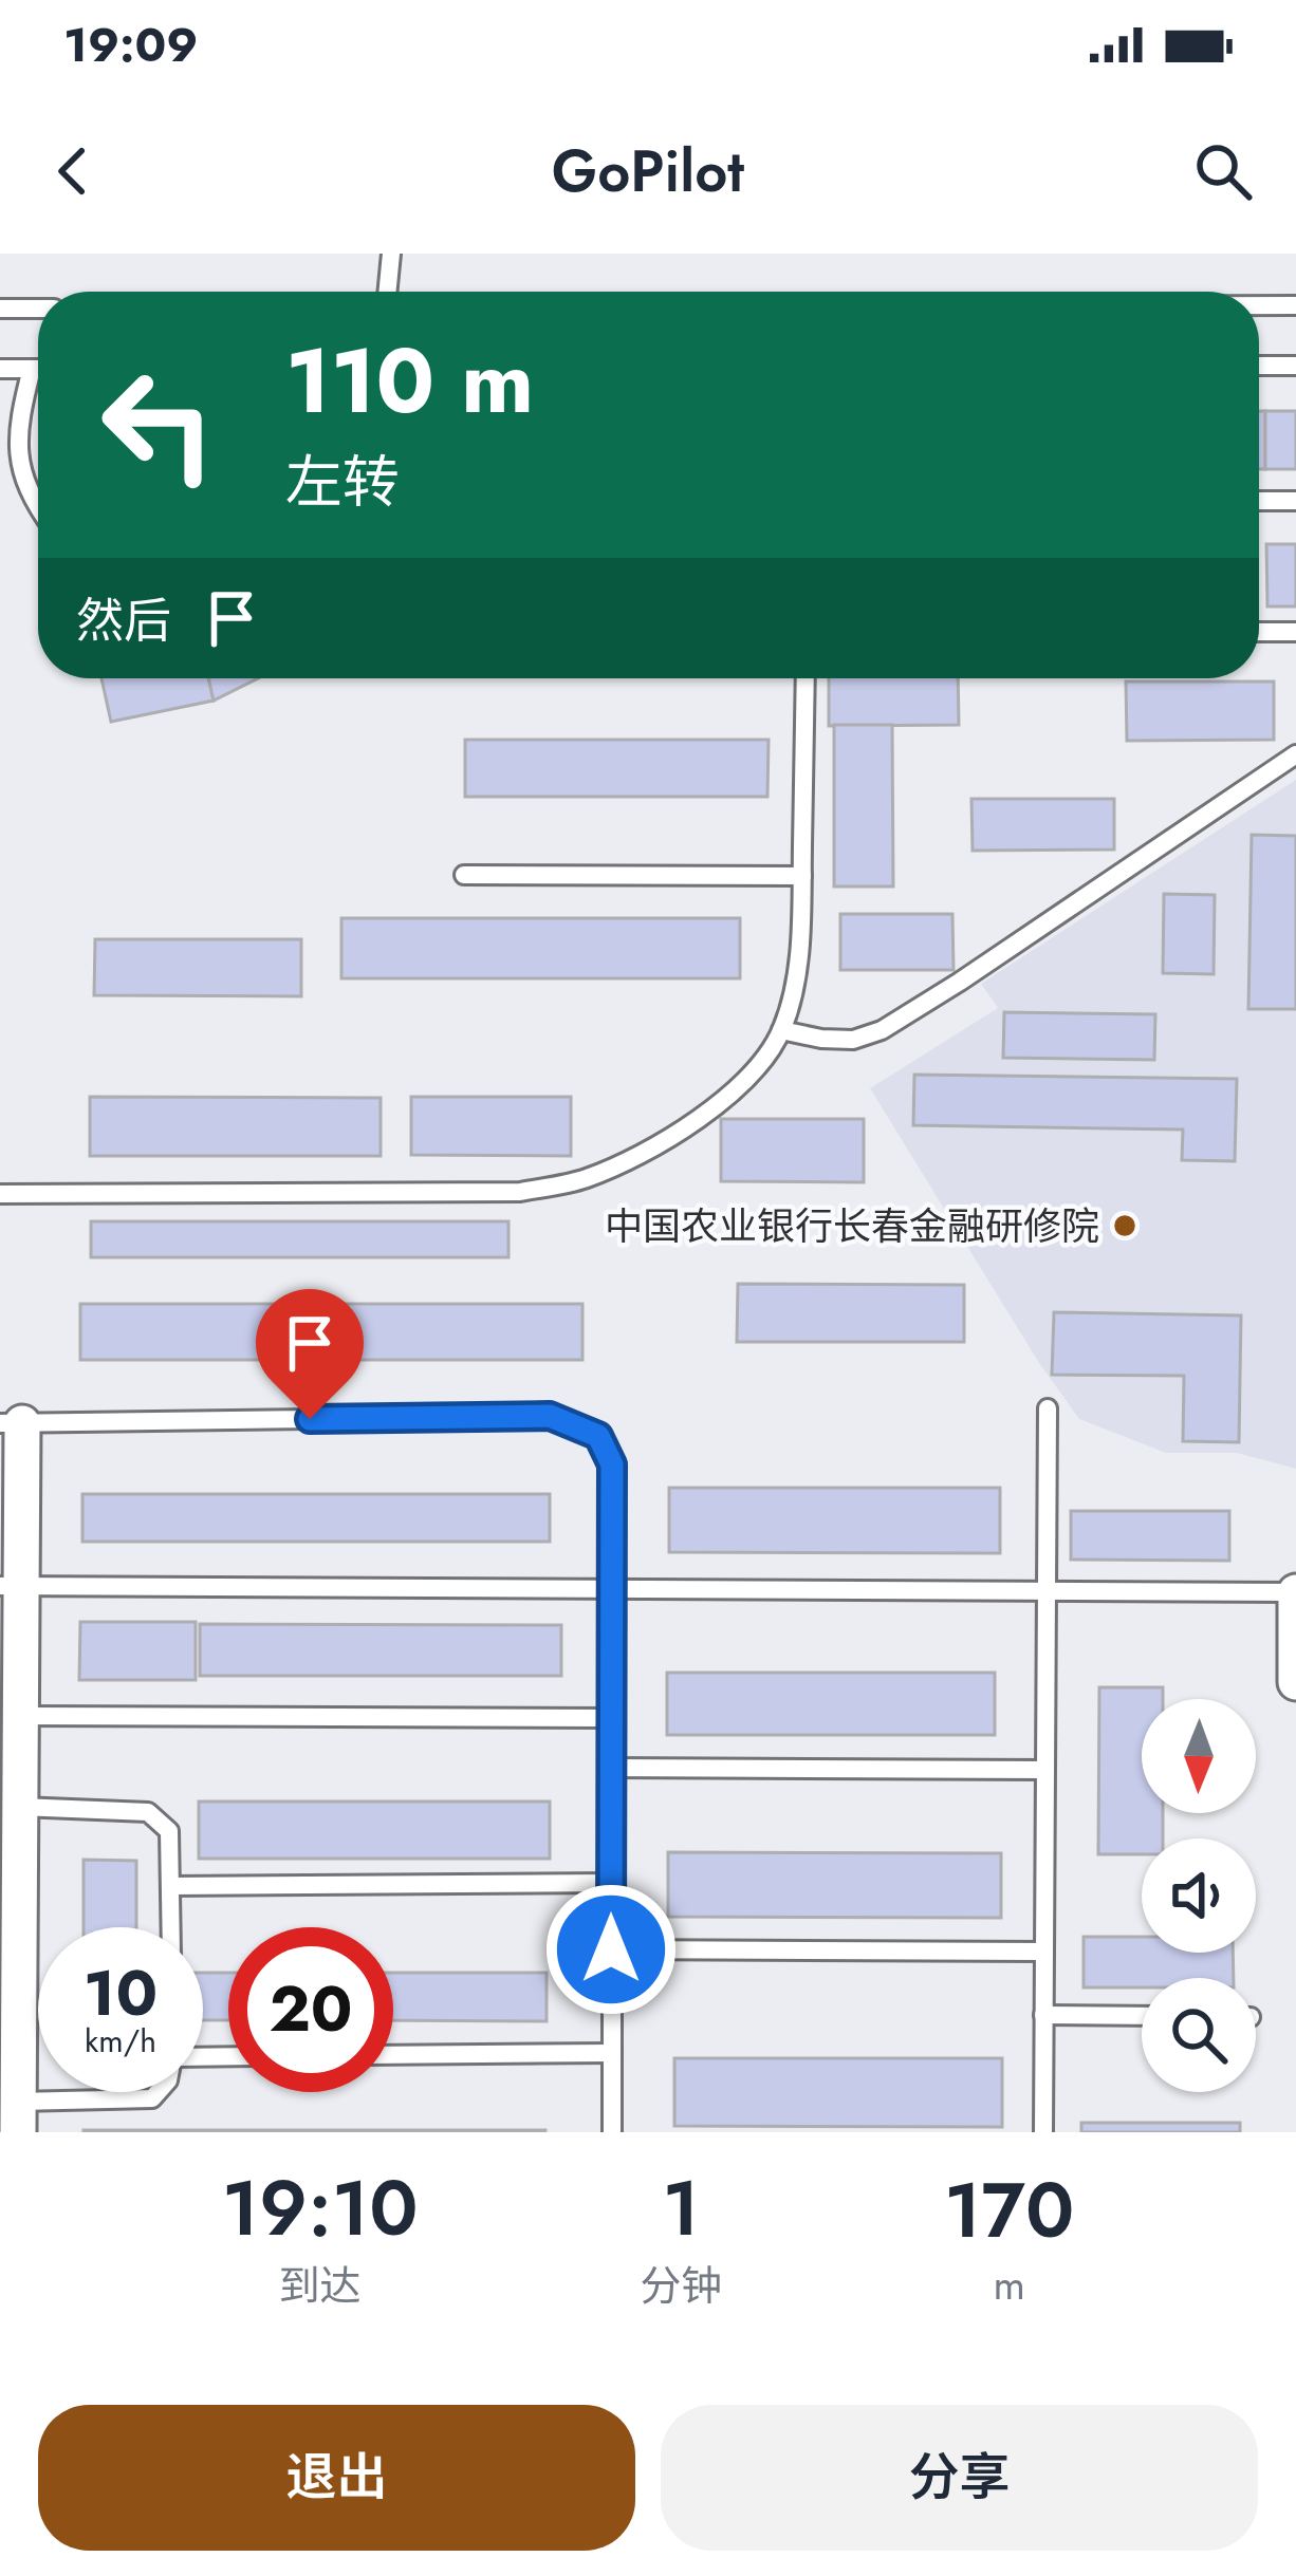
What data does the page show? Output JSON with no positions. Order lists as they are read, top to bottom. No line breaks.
{"places":["中国农业银行长春金融研修院"],"north":"bottom","page":{"status":"19:09","header":"GoPilot","turn":["110 m","左转"],"then":"然后","speed":"10 km/h","limit":"20","eta":["19:10","到达","1","分钟","170","m"],"buttons":["退出","分享"]}}
